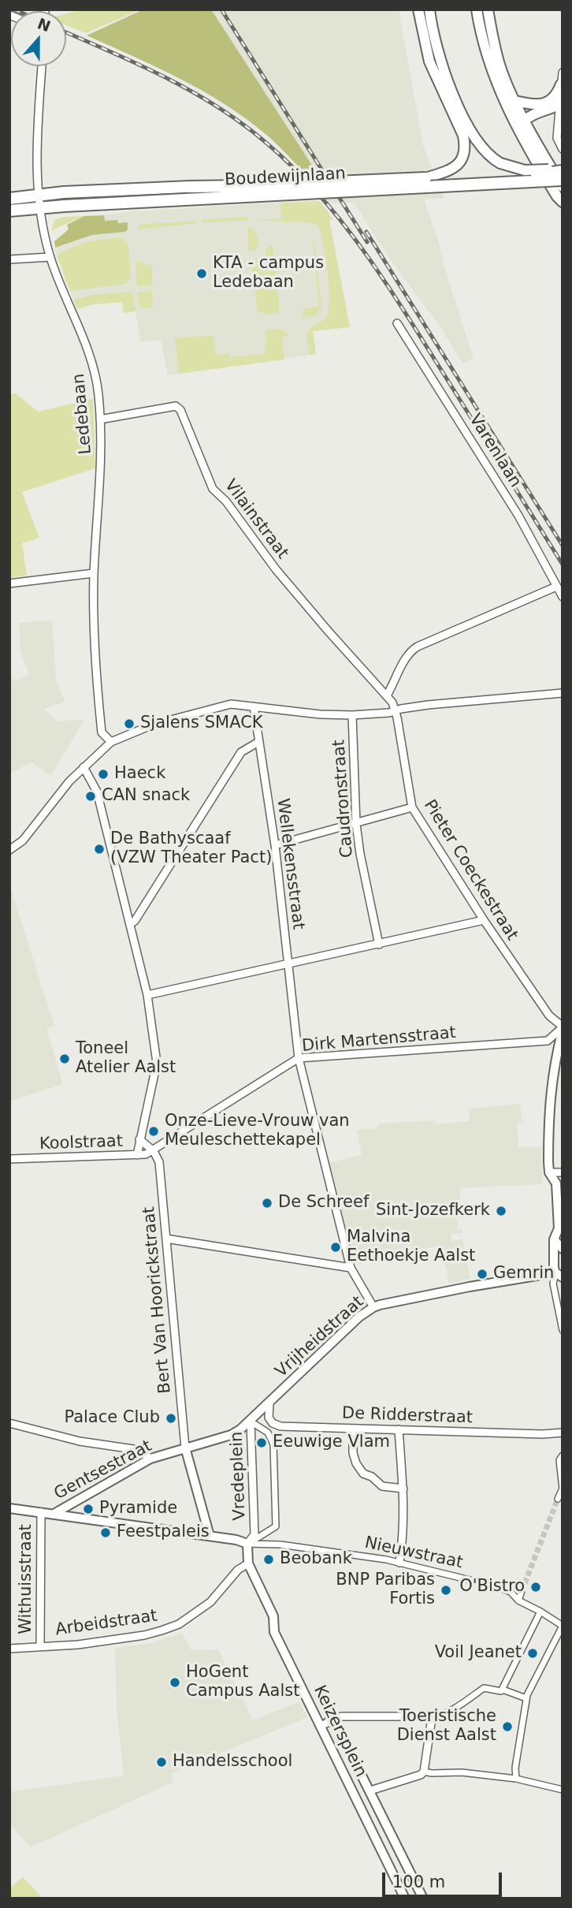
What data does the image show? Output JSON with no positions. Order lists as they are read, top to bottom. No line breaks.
{"streets":{"main road":["Boudewijnlaan"],"street":["Ledebaan","Varenlaan","Vilainstraat","Caudronstraat","Wellekensstraat","Pieter Coeckestraat","Dirk Martensstraat","Koolstraat","Bert Van Hoorickstraat","Vrijheidstraat","De Ridderstraat","Gentsestraat","Vredeplein","Nieuwstraat","Withuisstraat","Arbeidstraat","Keizersplein"]},"crossings":[["Boudewijnlaan","Ledebaan"],["Ledebaan","Vilainstraat"],["Vilainstraat","Pieter Coeckestraat"],["Wellekensstraat","Dirk Martensstraat"],["Wellekensstraat","Vrijheidstraat"],["Pieter Coeckestraat","Dirk Martensstraat"],["Dirk Martensstraat","Koolstraat"],["Dirk Martensstraat","Bert Van Hoorickstraat"],["Koolstraat","Bert Van Hoorickstraat"],["Bert Van Hoorickstraat","Vrijheidstraat"],["Bert Van Hoorickstraat","Gentsestraat"],["Vrijheidstraat","De Ridderstraat"],["Vrijheidstraat","Gentsestraat"],["Vrijheidstraat","Vredeplein"],["Gentsestraat","Withuisstraat"],["Vredeplein","Nieuwstraat"],["Vredeplein","Keizersplein"],["Nieuwstraat","Keizersplein"],["Withuisstraat","Arbeidstraat"],["Arbeidstraat","Keizersplein"]],"places":["KTA - campus Ledebaan","Sjalens SMACK","Haeck","CAN snack","De Bathyscaaf (VZW Theater Pact)","Toneel Atelier Aalst","Onze-Lieve-Vrouw van Meuleschettekapel","De Schreef","Sint-Jozefkerk","Malvina Eethoekje Aalst","Gemrin","Palace Club","Eeuwige Vlam","Pyramide","Feestpaleis","Beobank","O'Bistro","BNP Paribas Fortis","Voil Jeanet","HoGent Campus Aalst","Toeristische Dienst Aalst","Handelsschool"],"scale_bar":"100 m","north":"top"}
